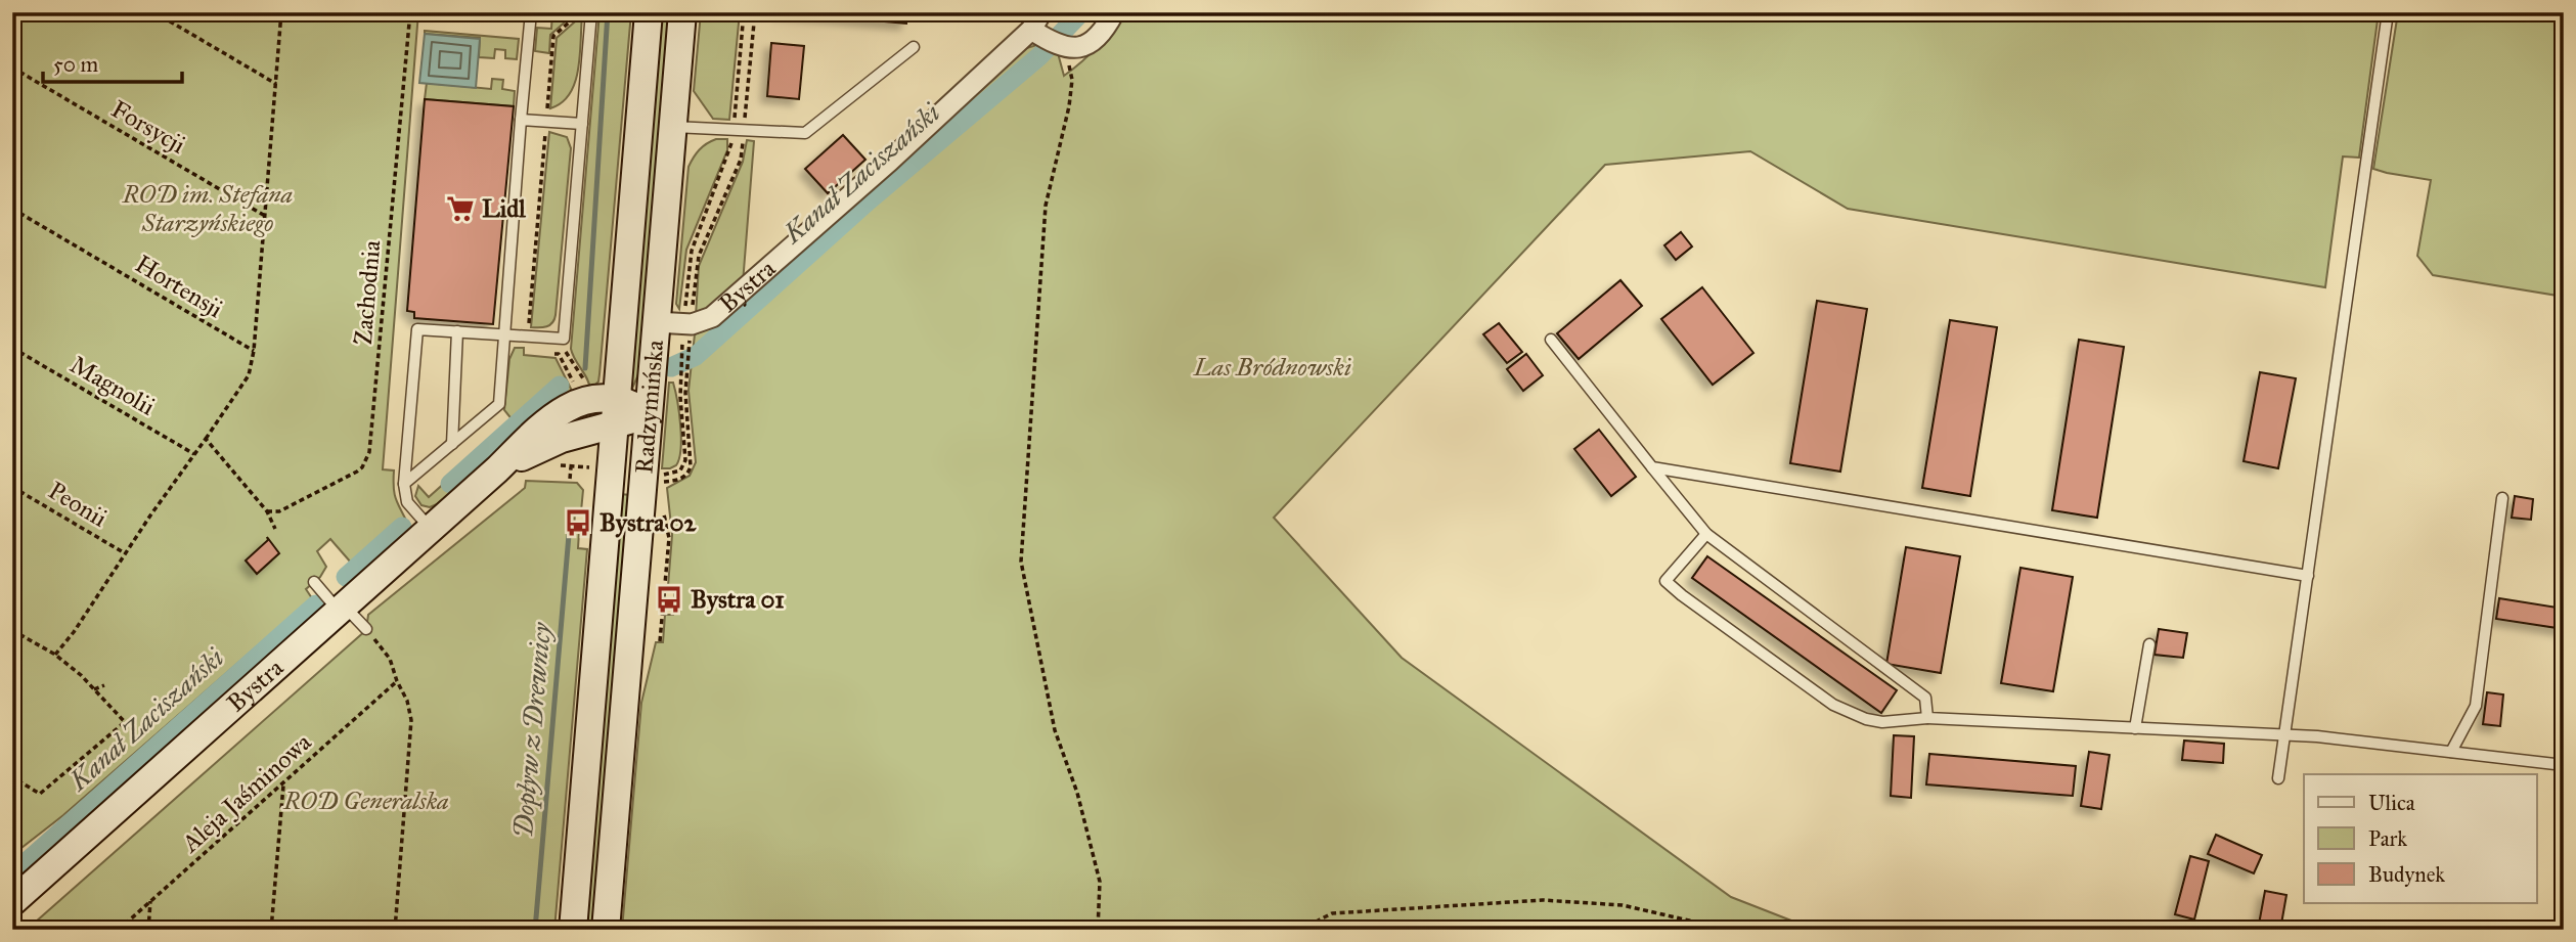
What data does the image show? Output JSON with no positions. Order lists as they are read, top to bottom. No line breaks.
{"streets":{"main road":["Bystra","Radzymińska"],"path":["Forsycji","Hortensji","Zachodnia","Magnolii","Peonii","Aleja Jaśminowa"]},"crossings":[["Bystra","Radzymińska"]],"water":["Kanał Zaciszański","Dopływ z Drewnicy"],"parks":["ROD im. Stefana Starzyńskiego","Las Bródnowski","ROD Generalska"],"places":{"supermarket":["Lidl"],"bus stop":["Bystra 02","Bystra 01"]},"legend":["Ulica","Park","Budynek"],"scale_bar":"50 m"}
